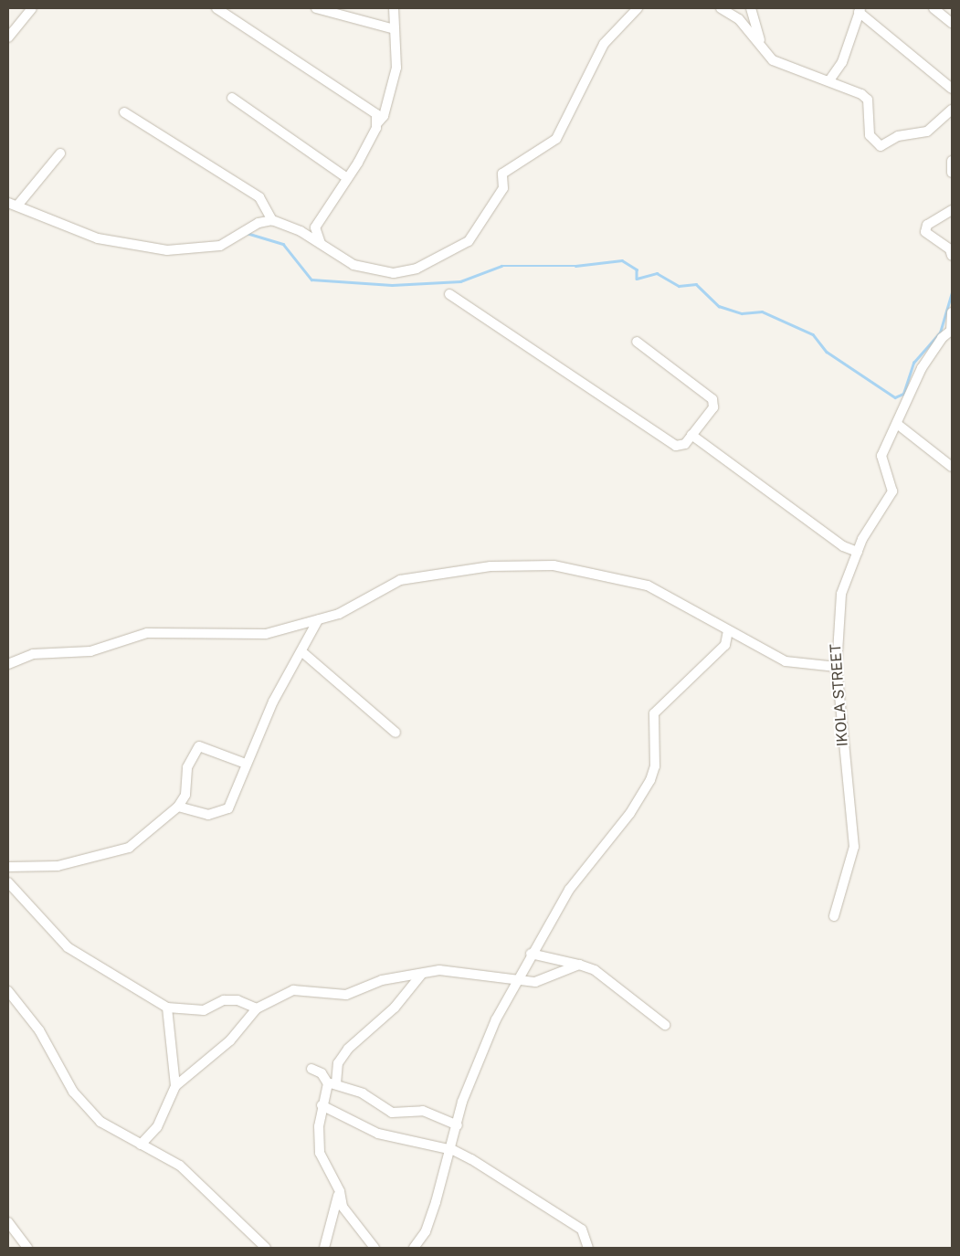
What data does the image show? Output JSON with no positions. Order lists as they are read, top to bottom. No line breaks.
{"streets":{"street":["IKOLA STREET"]}}
